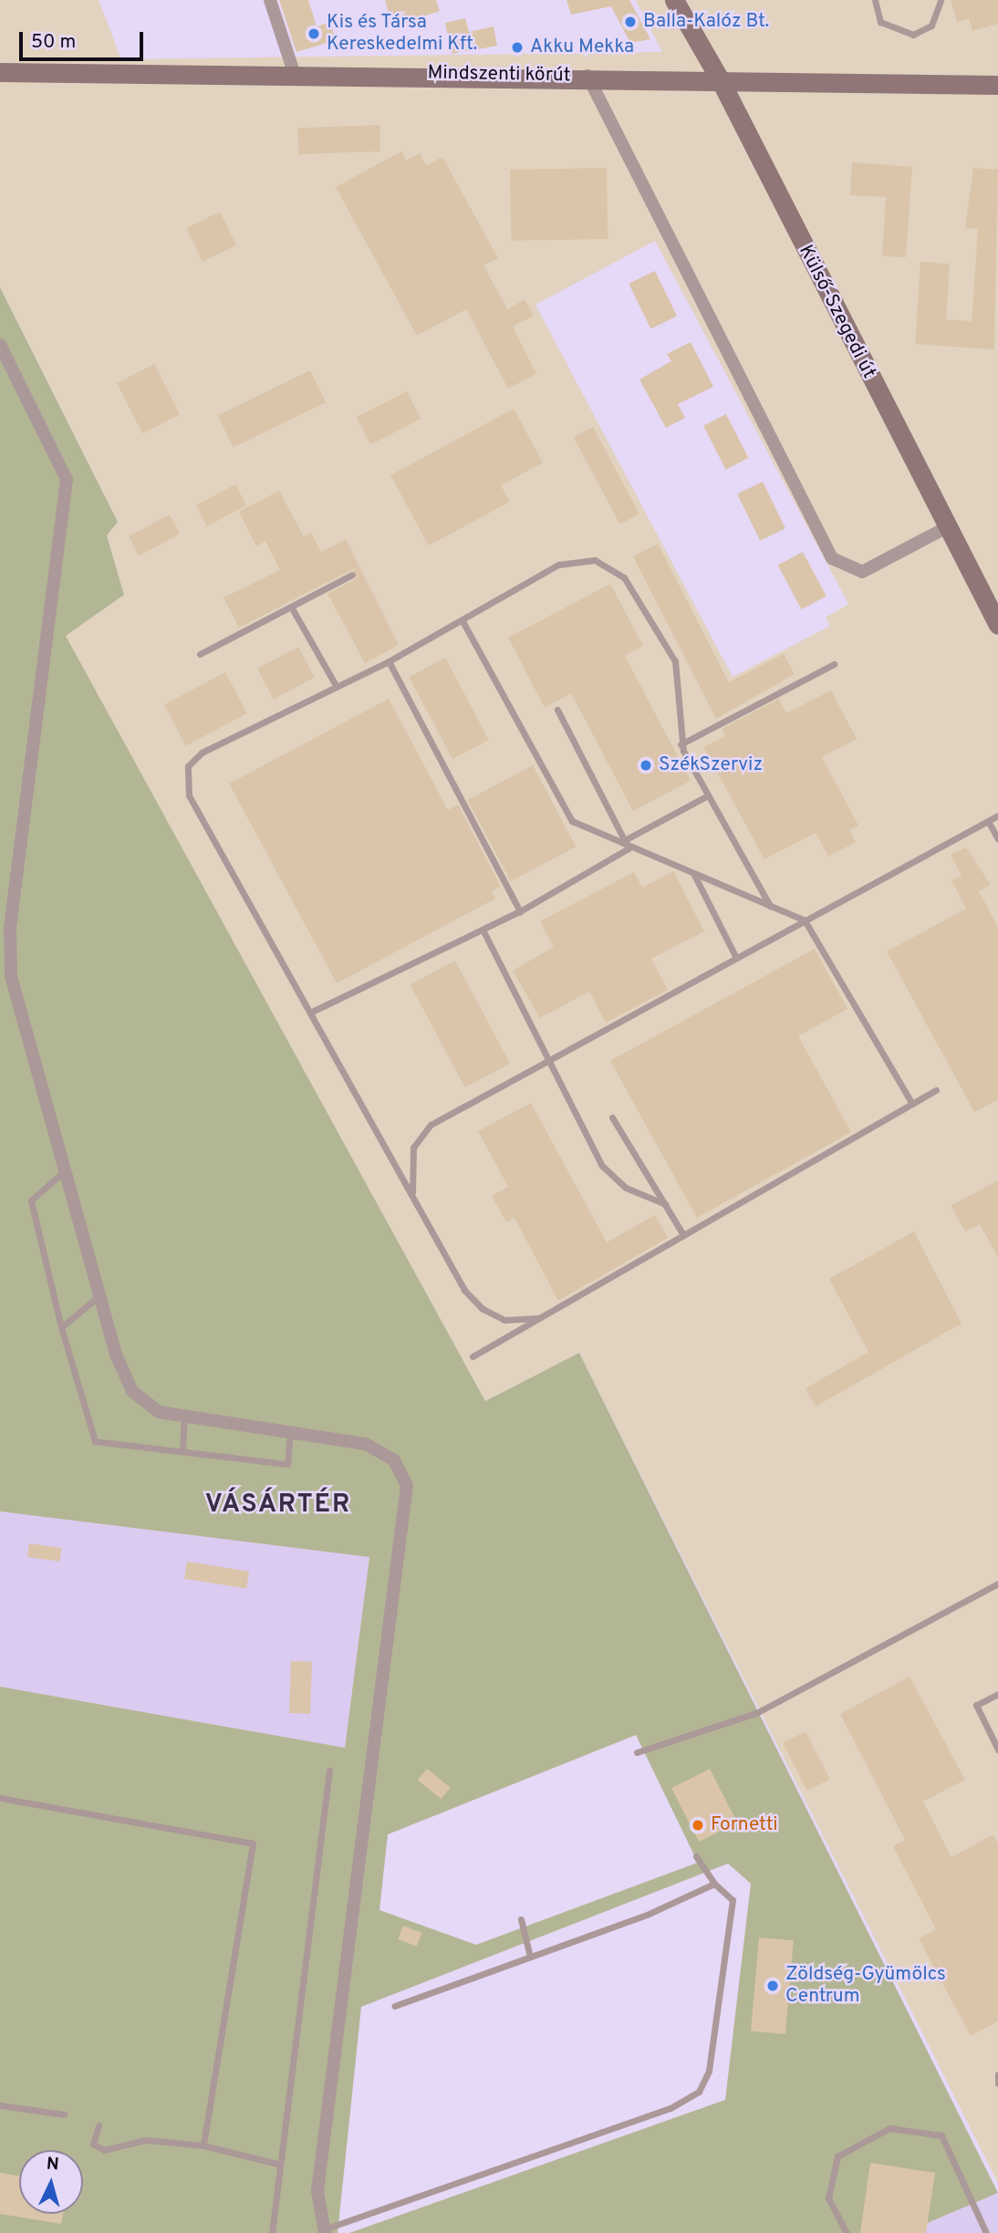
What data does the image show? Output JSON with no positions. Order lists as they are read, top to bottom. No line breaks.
{"streets":{"street":["Mindszenti körút","Külső-Szegedi út"]},"crossings":[["Mindszenti körút","Külső-Szegedi út"]],"districts":["VÁSÁRTÉR"],"places":["Balla-Kalóz Bt.","Kis és Társa Kereskedelmi Kft.","Akku Mekka","SzékSzerviz","Fornetti","Zöldség-Gyümölcs Centrum"],"scale_bar":"50 m","north":"top"}
